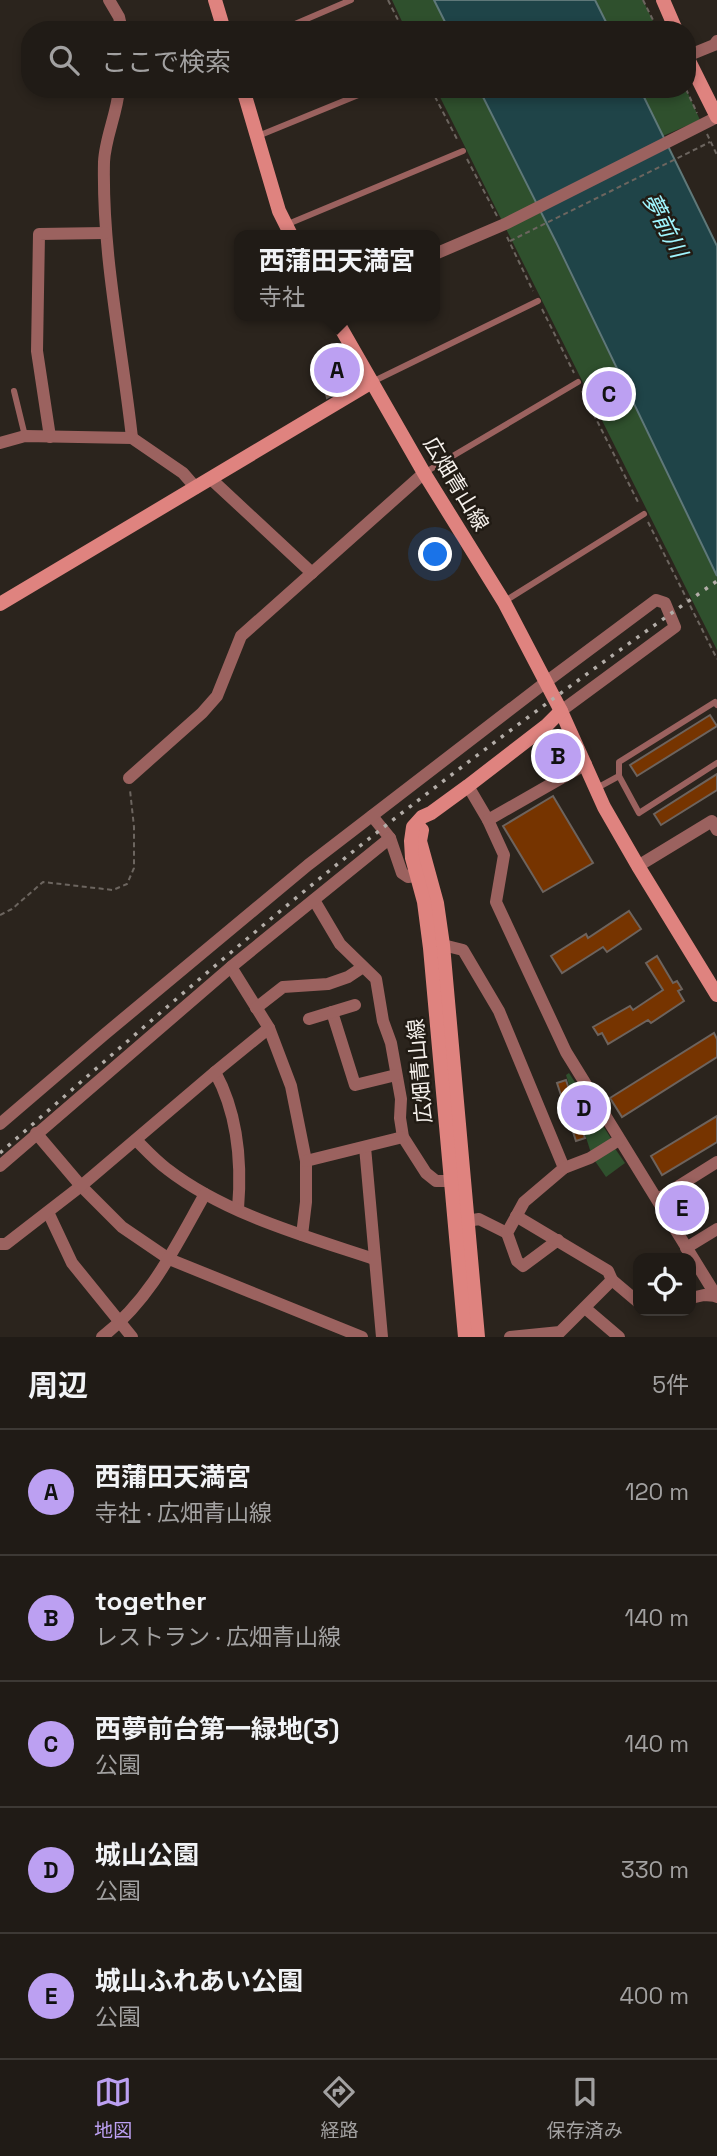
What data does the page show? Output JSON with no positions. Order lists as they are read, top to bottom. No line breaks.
{"streets":{"main road":["広畑青山線"]},"water":["夢前川"],"page":{"search":"ここで検索","popup":["西蒲田天満宮","寺社"],"pins":["A","C","B","D","E"],"heading":["周辺","5件"],"list":[{"mark":"A","name":"西蒲田天満宮","note":"寺社 · 広畑青山線","value":"120 m"},{"mark":"B","name":"together","note":"レストラン · 広畑青山線","value":"140 m"},{"mark":"C","name":"西夢前台第一緑地(3)","note":"公園","value":"140 m"},{"mark":"D","name":"城山公園","note":"公園","value":"330 m"},{"mark":"E","name":"城山ふれあい公園","note":"公園","value":"400 m"}],"nav":["地図","経路","保存済み"]}}
